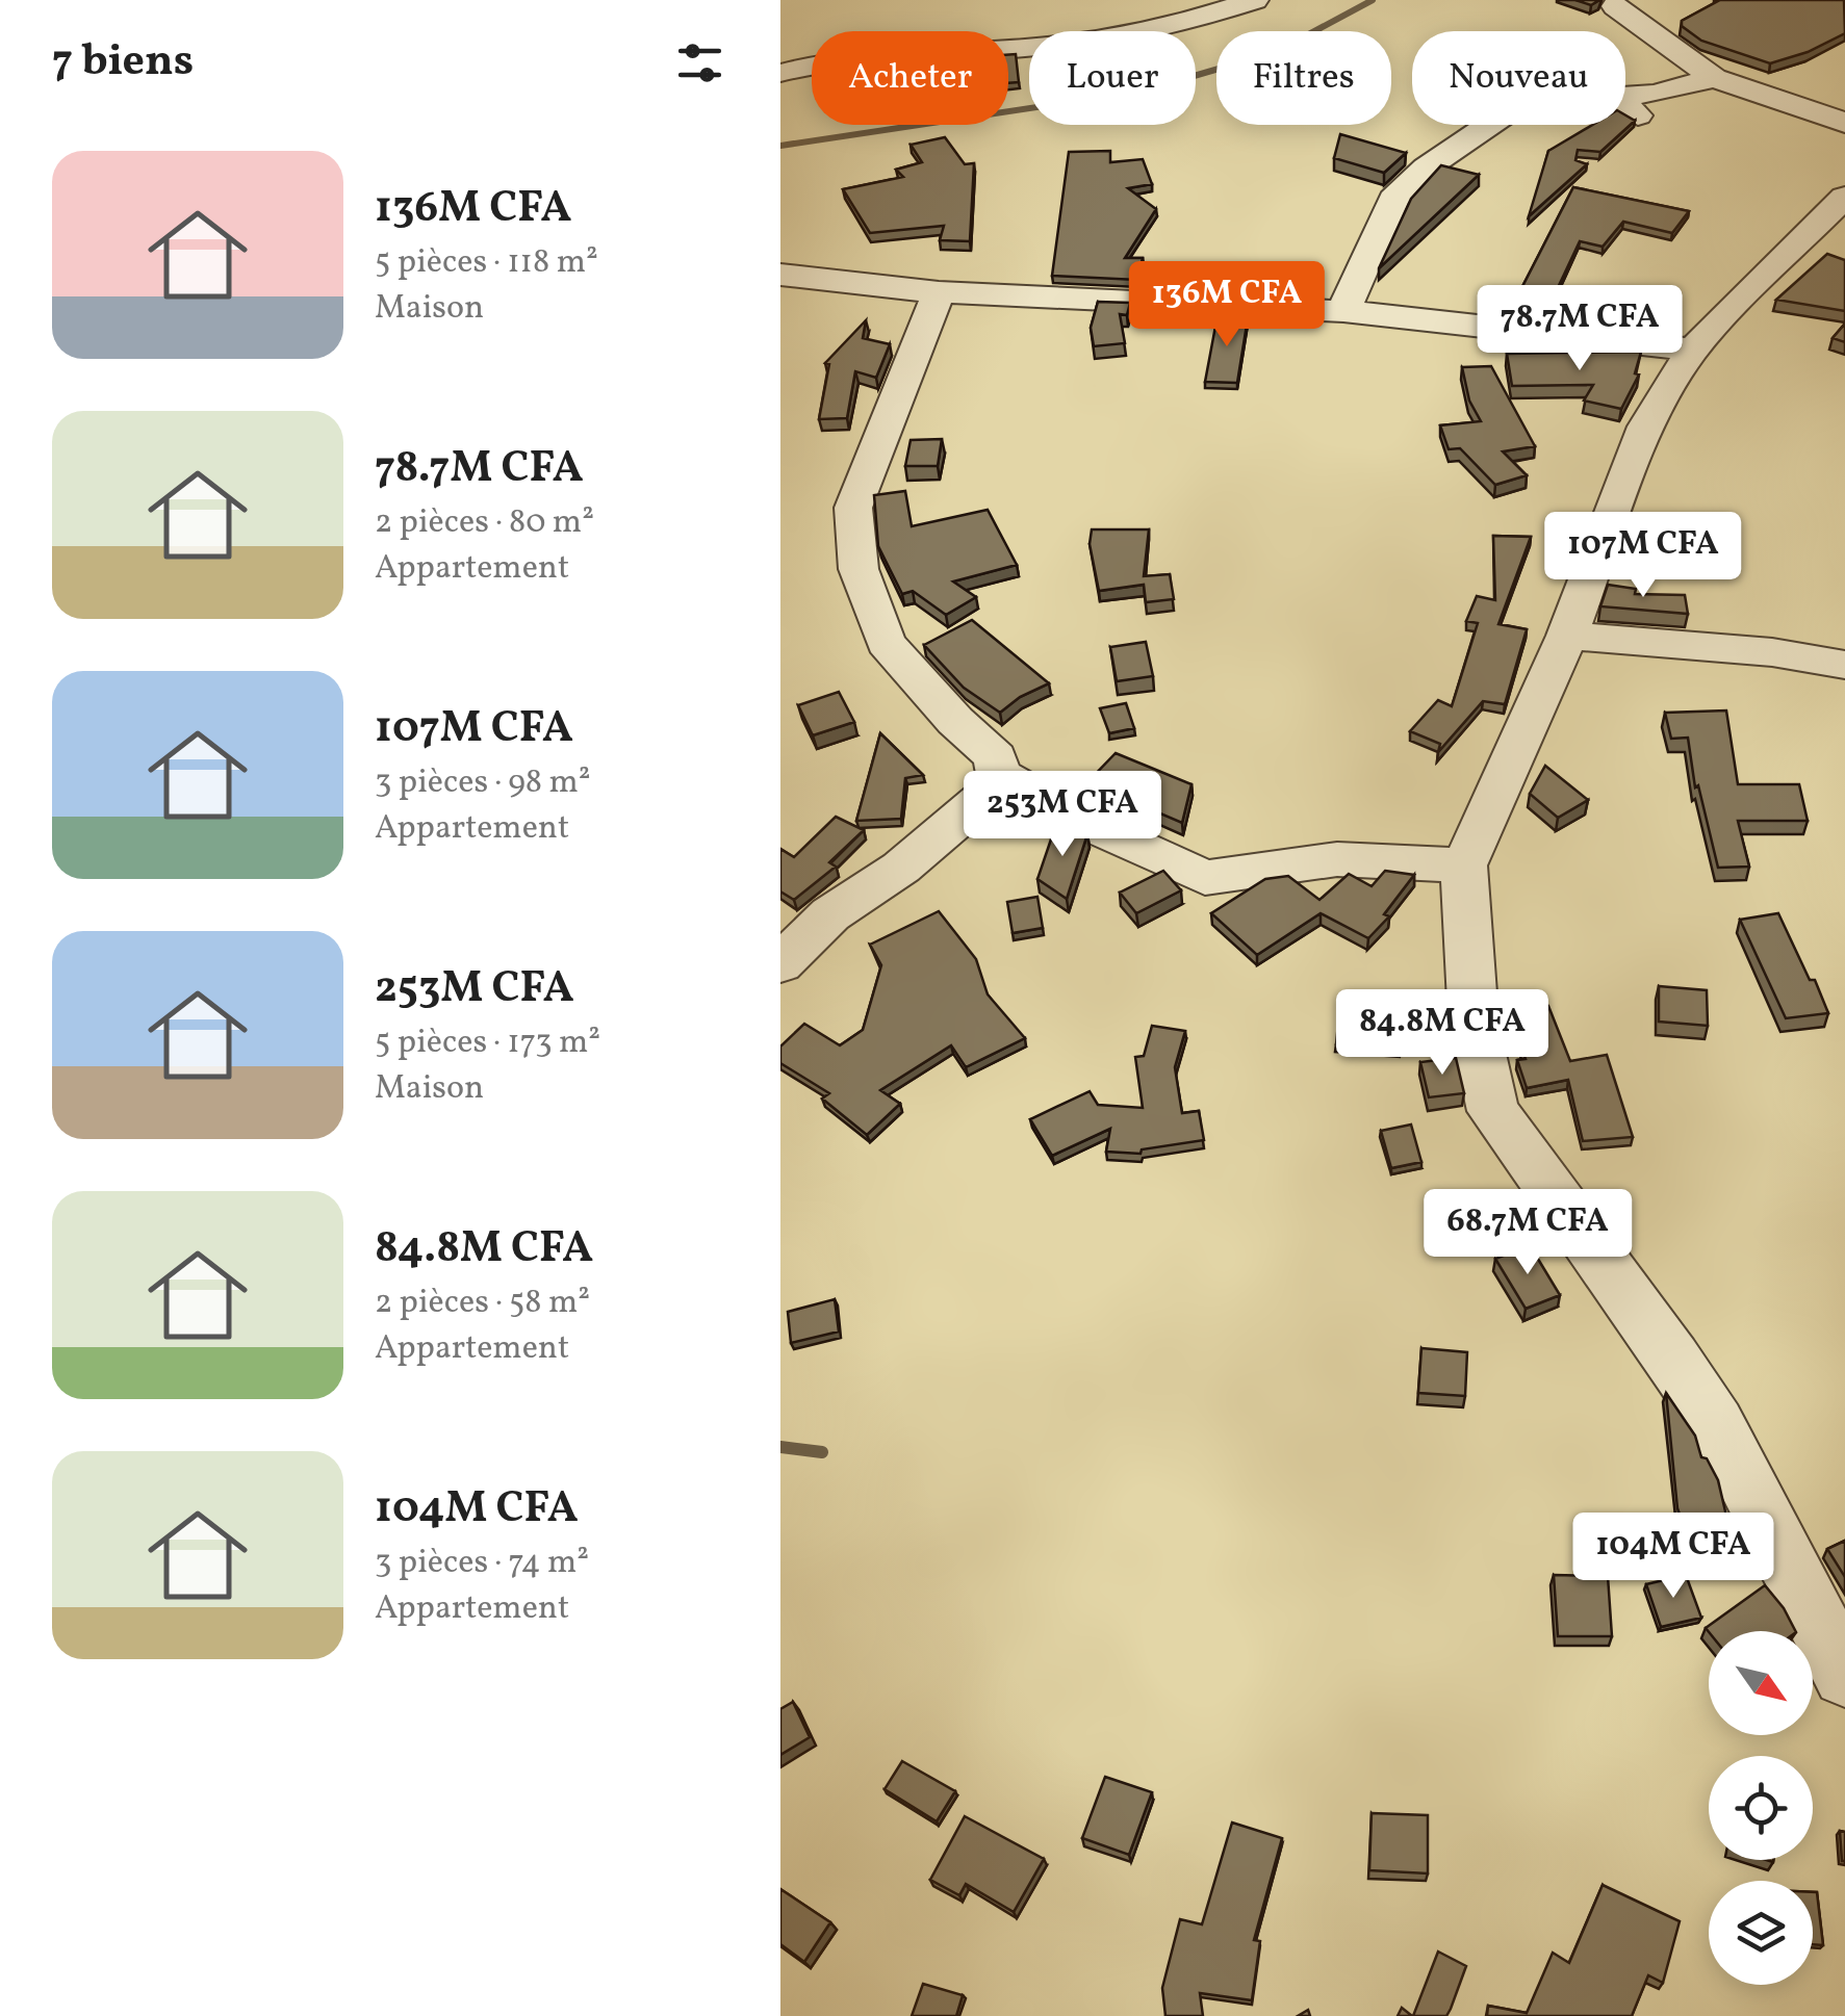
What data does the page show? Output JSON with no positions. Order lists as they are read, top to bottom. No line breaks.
{"north":"bottom right","page":{"heading":"7 biens","chip":["Acheter","Louer","Filtres","Nouveau"],"list":[{"name":"136M CFA","note":"5 pièces · 118 m² · Maison"},{"name":"78.7M CFA","note":"2 pièces · 80 m² · Appartement"},{"name":"107M CFA","note":"3 pièces · 98 m² · Appartement"},{"name":"253M CFA","note":"5 pièces · 173 m² · Maison"},{"name":"84.8M CFA","note":"2 pièces · 58 m² · Appartement"},{"name":"104M CFA","note":"3 pièces · 74 m² · Appartement"}],"price":["136M CFA","78.7M CFA","107M CFA","253M CFA","84.8M CFA","68.7M CFA","104M CFA"]}}
